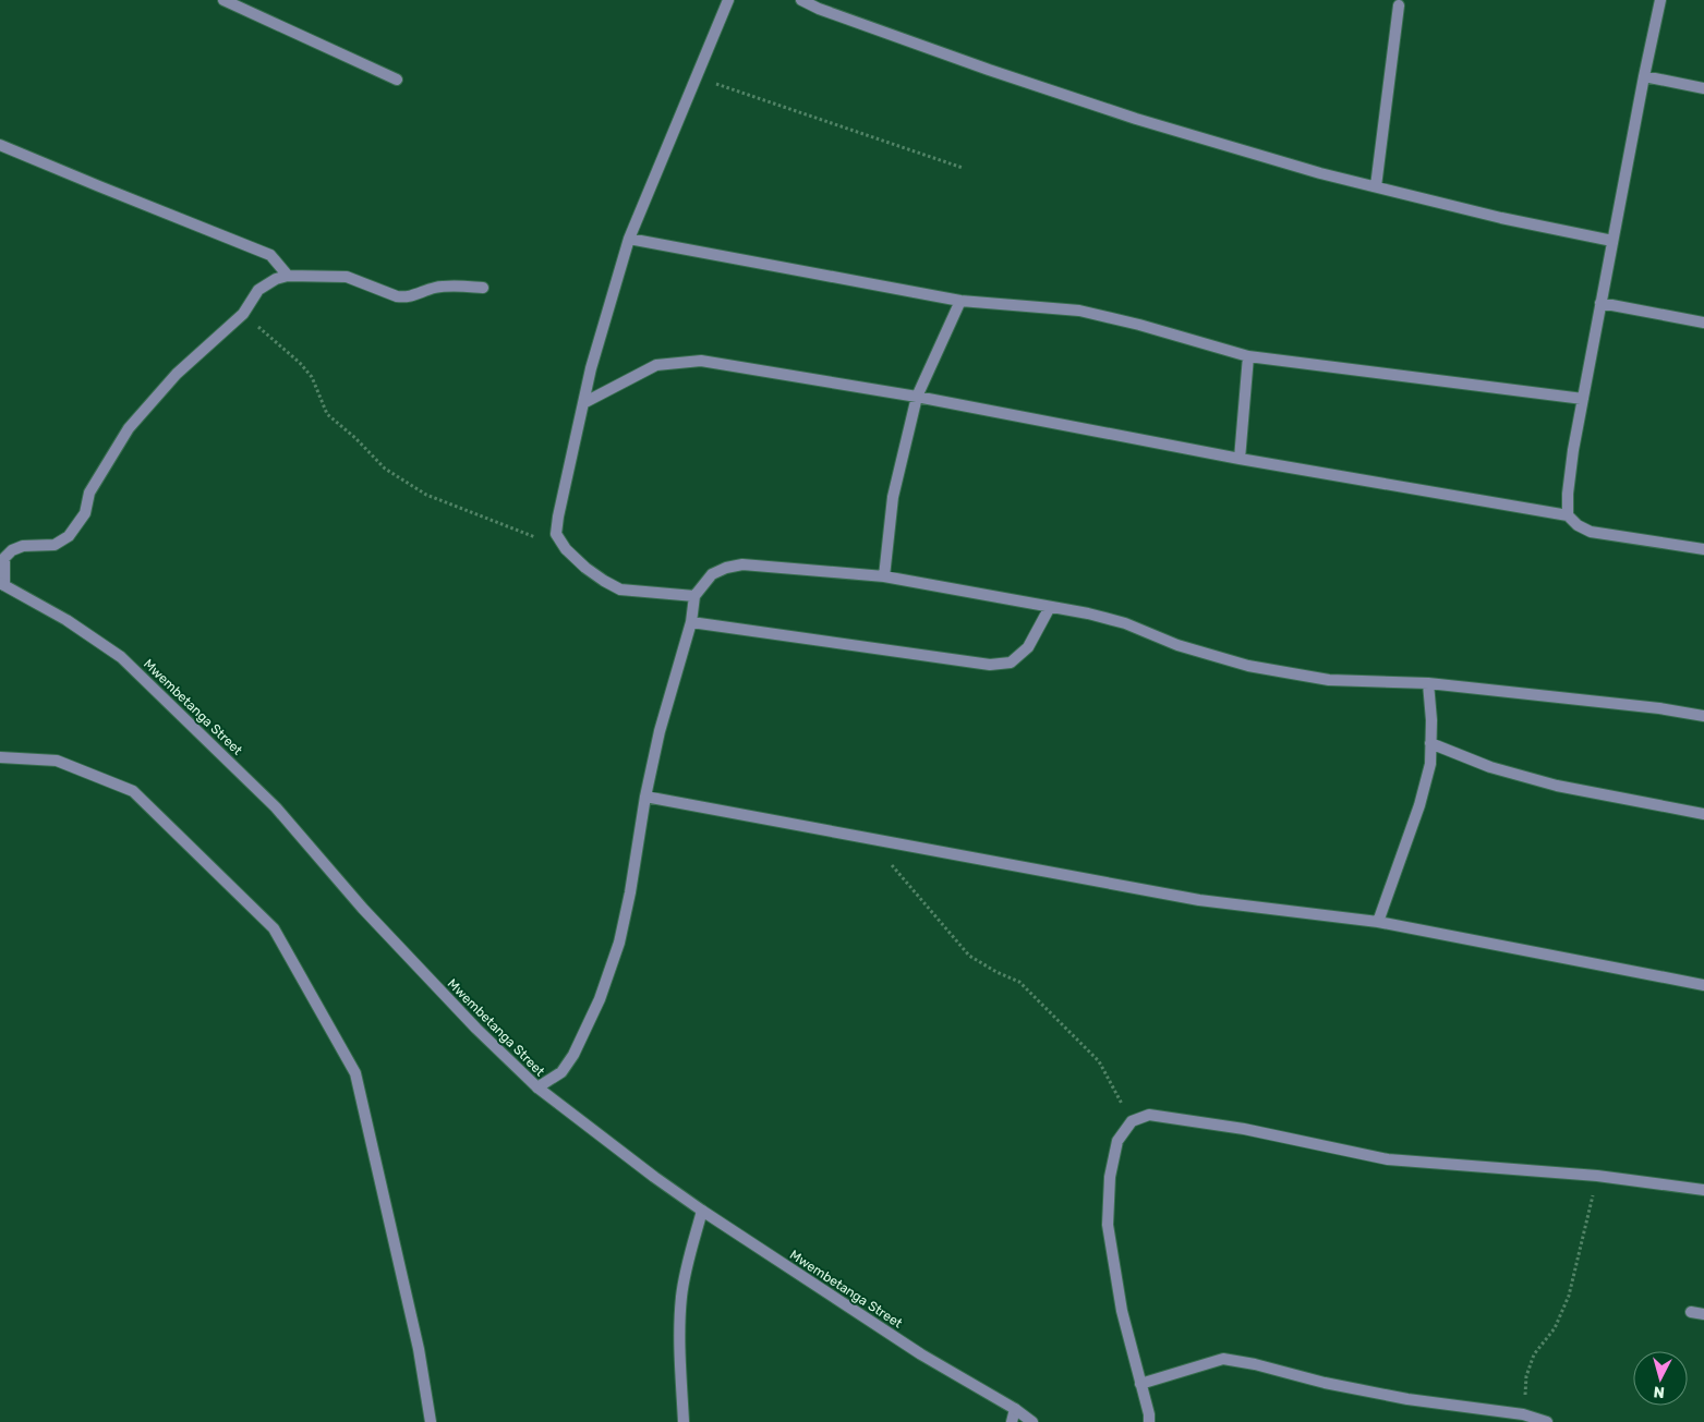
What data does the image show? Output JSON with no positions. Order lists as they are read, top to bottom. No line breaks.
{"streets":{"street":["Mwembetanga Street"]},"north":"bottom"}
